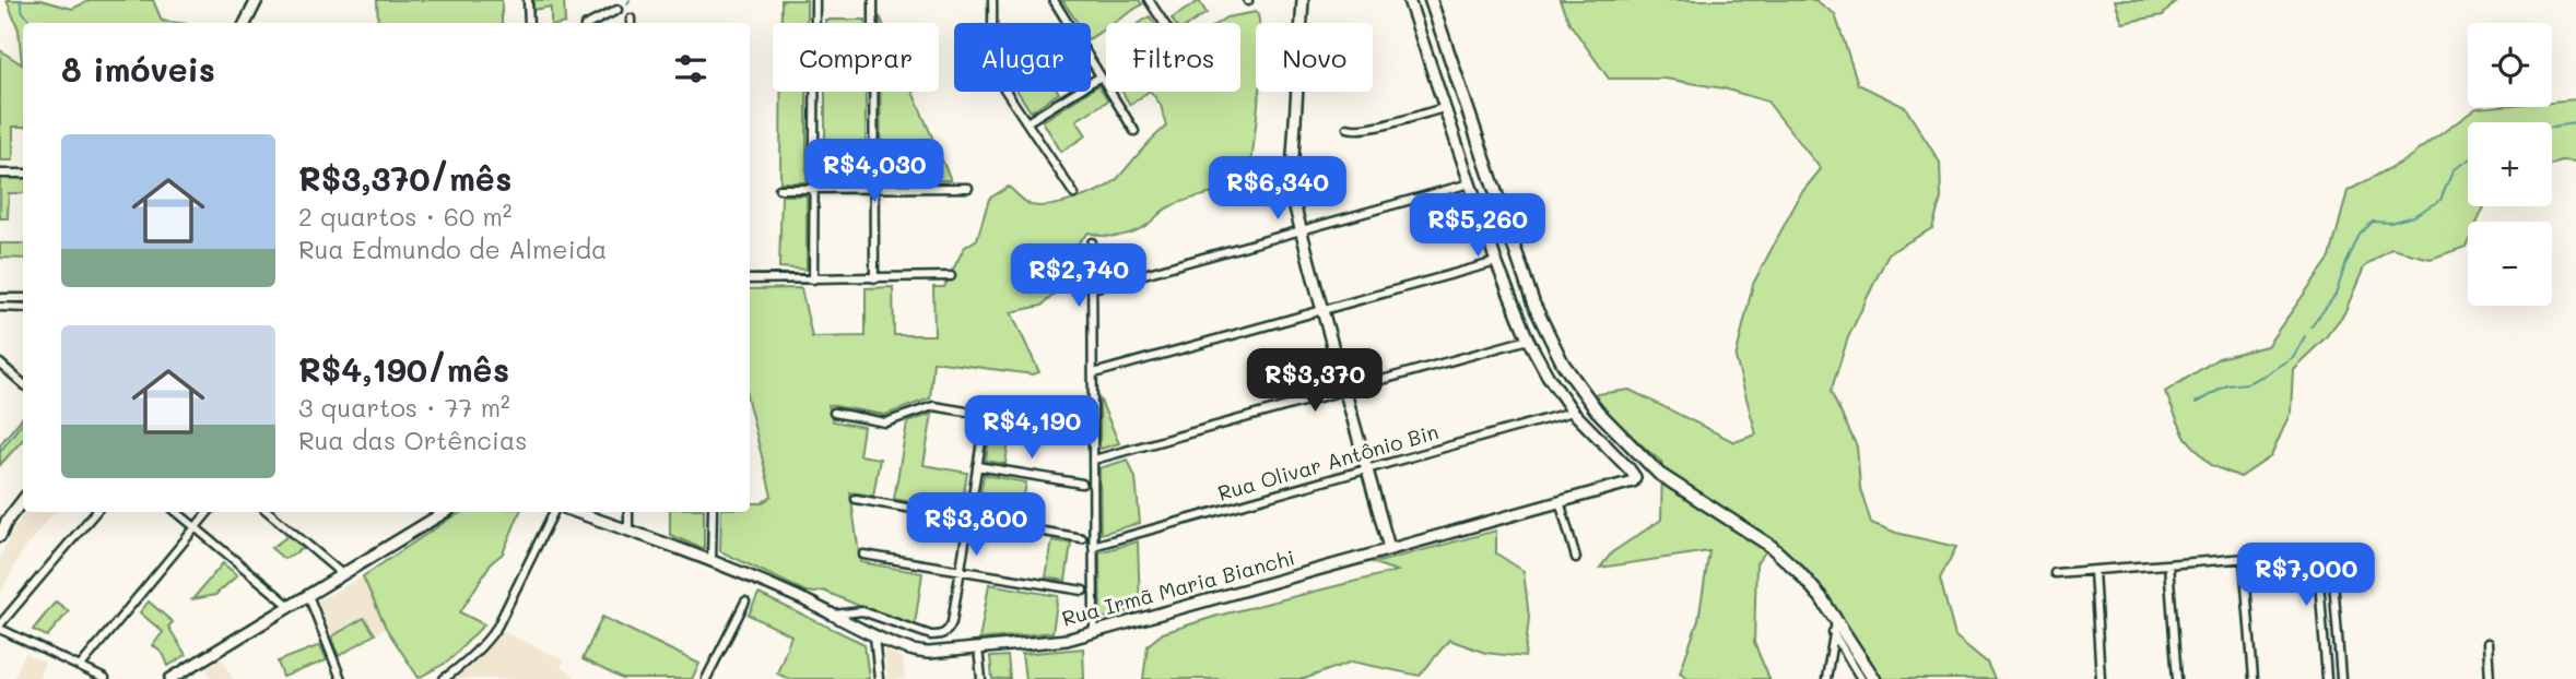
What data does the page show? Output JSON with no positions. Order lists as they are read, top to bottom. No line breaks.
{"streets":{"street":["Rua Olivar Antônio Bin","Rua Irmã Maria Bianchi"]},"crossings":[["Rua Olivar Antônio Bin","Rua Irmã Maria Bianchi"]],"page":{"map_buttons":["+","−"],"chip":["Comprar","Alugar","Filtros","Novo"],"heading":"8 imóveis","list":[{"name":"R$3,370/mês","note":"2 quartos · 60 m² · Rua Edmundo de Almeida"},{"name":"R$4,190/mês","note":"3 quartos · 77 m² · Rua das Ortências"}],"price":["R$4,030","R$6,340","R$5,260","R$2,740","R$3,370","R$4,190","R$3,800","R$7,000"]}}
